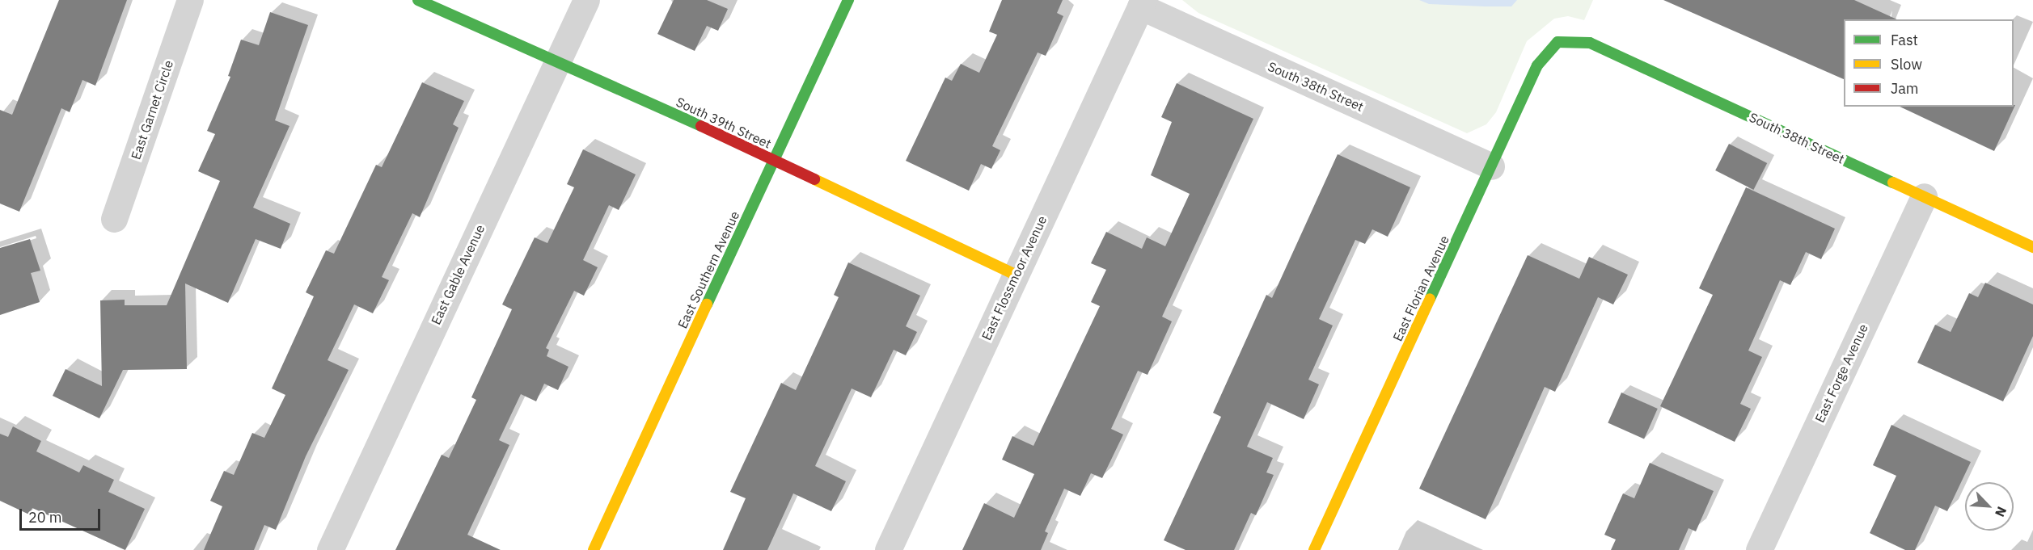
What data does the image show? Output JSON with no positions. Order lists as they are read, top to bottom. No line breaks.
{"streets":{"street":["South 38th Street","East Garnet Circle","South 39th Street","East Southern Avenue","East Gable Avenue","East Flossmoor Avenue","East Florian Avenue","East Forge Avenue"]},"crossings":[["South 38th Street","East Flossmoor Avenue"],["South 38th Street","East Florian Avenue"],["South 38th Street","East Forge Avenue"],["South 39th Street","East Southern Avenue"],["South 39th Street","East Gable Avenue"],["South 39th Street","East Flossmoor Avenue"]],"legend":["Fast","Slow","Jam"],"scale_bar":"20 m","north":"bottom right"}
